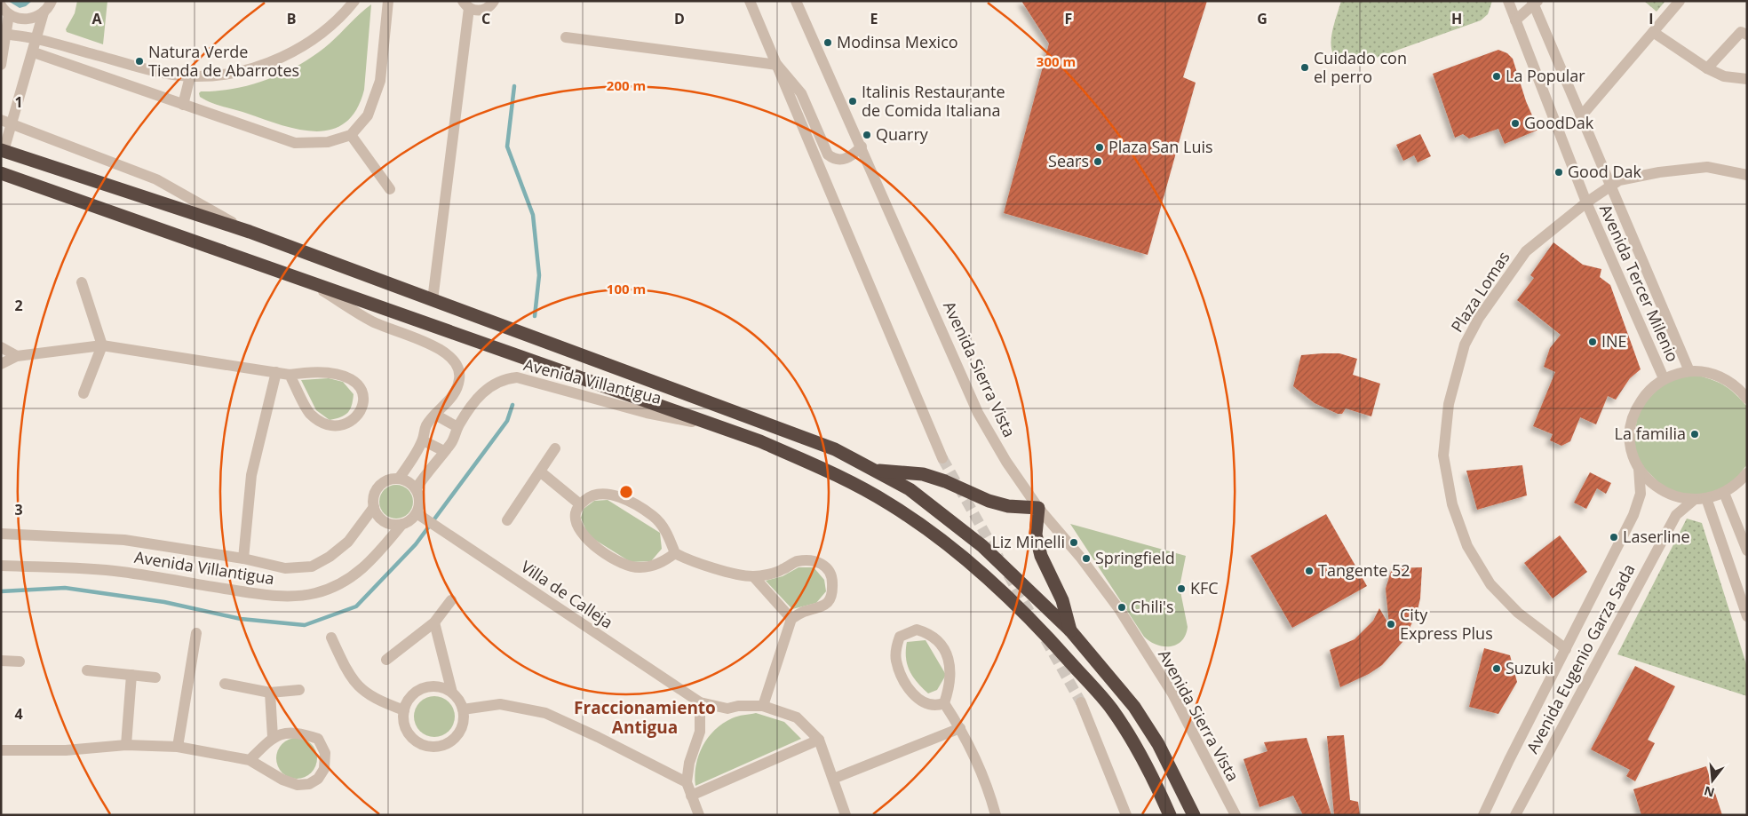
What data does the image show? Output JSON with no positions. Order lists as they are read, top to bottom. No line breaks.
{"streets":{"street":["Avenida Tercer Milenio","Plaza Lomas","Avenida Sierra Vista","Avenida Villantigua","Villa de Calleja","Avenida Eugenio Garza Sada"]},"crossings":[["Avenida Tercer Milenio","Plaza Lomas"],["Plaza Lomas","Avenida Eugenio Garza Sada"],["Avenida Villantigua","Villa de Calleja"]],"districts":["Fraccionamiento Antigua"],"places":["Modinsa Mexico","Natura Verde Tienda de Abarrotes","Cuidado con el perro","La Popular","Italinis Restaurante de Comida Italiana","GoodDak","Quarry","Plaza San Luis","Sears","Good Dak","INE","La familia","Laserline","Liz Minelli","Springfield","Tangente 52","KFC","Chili's","City Express Plus","Suzuki"],"north":"bottom","grid":{"columns":["A","B","C","D","E","F","G","H","I"],"rows":["1","2","3","4"]},"rings":["300 m","200 m","100 m"]}
